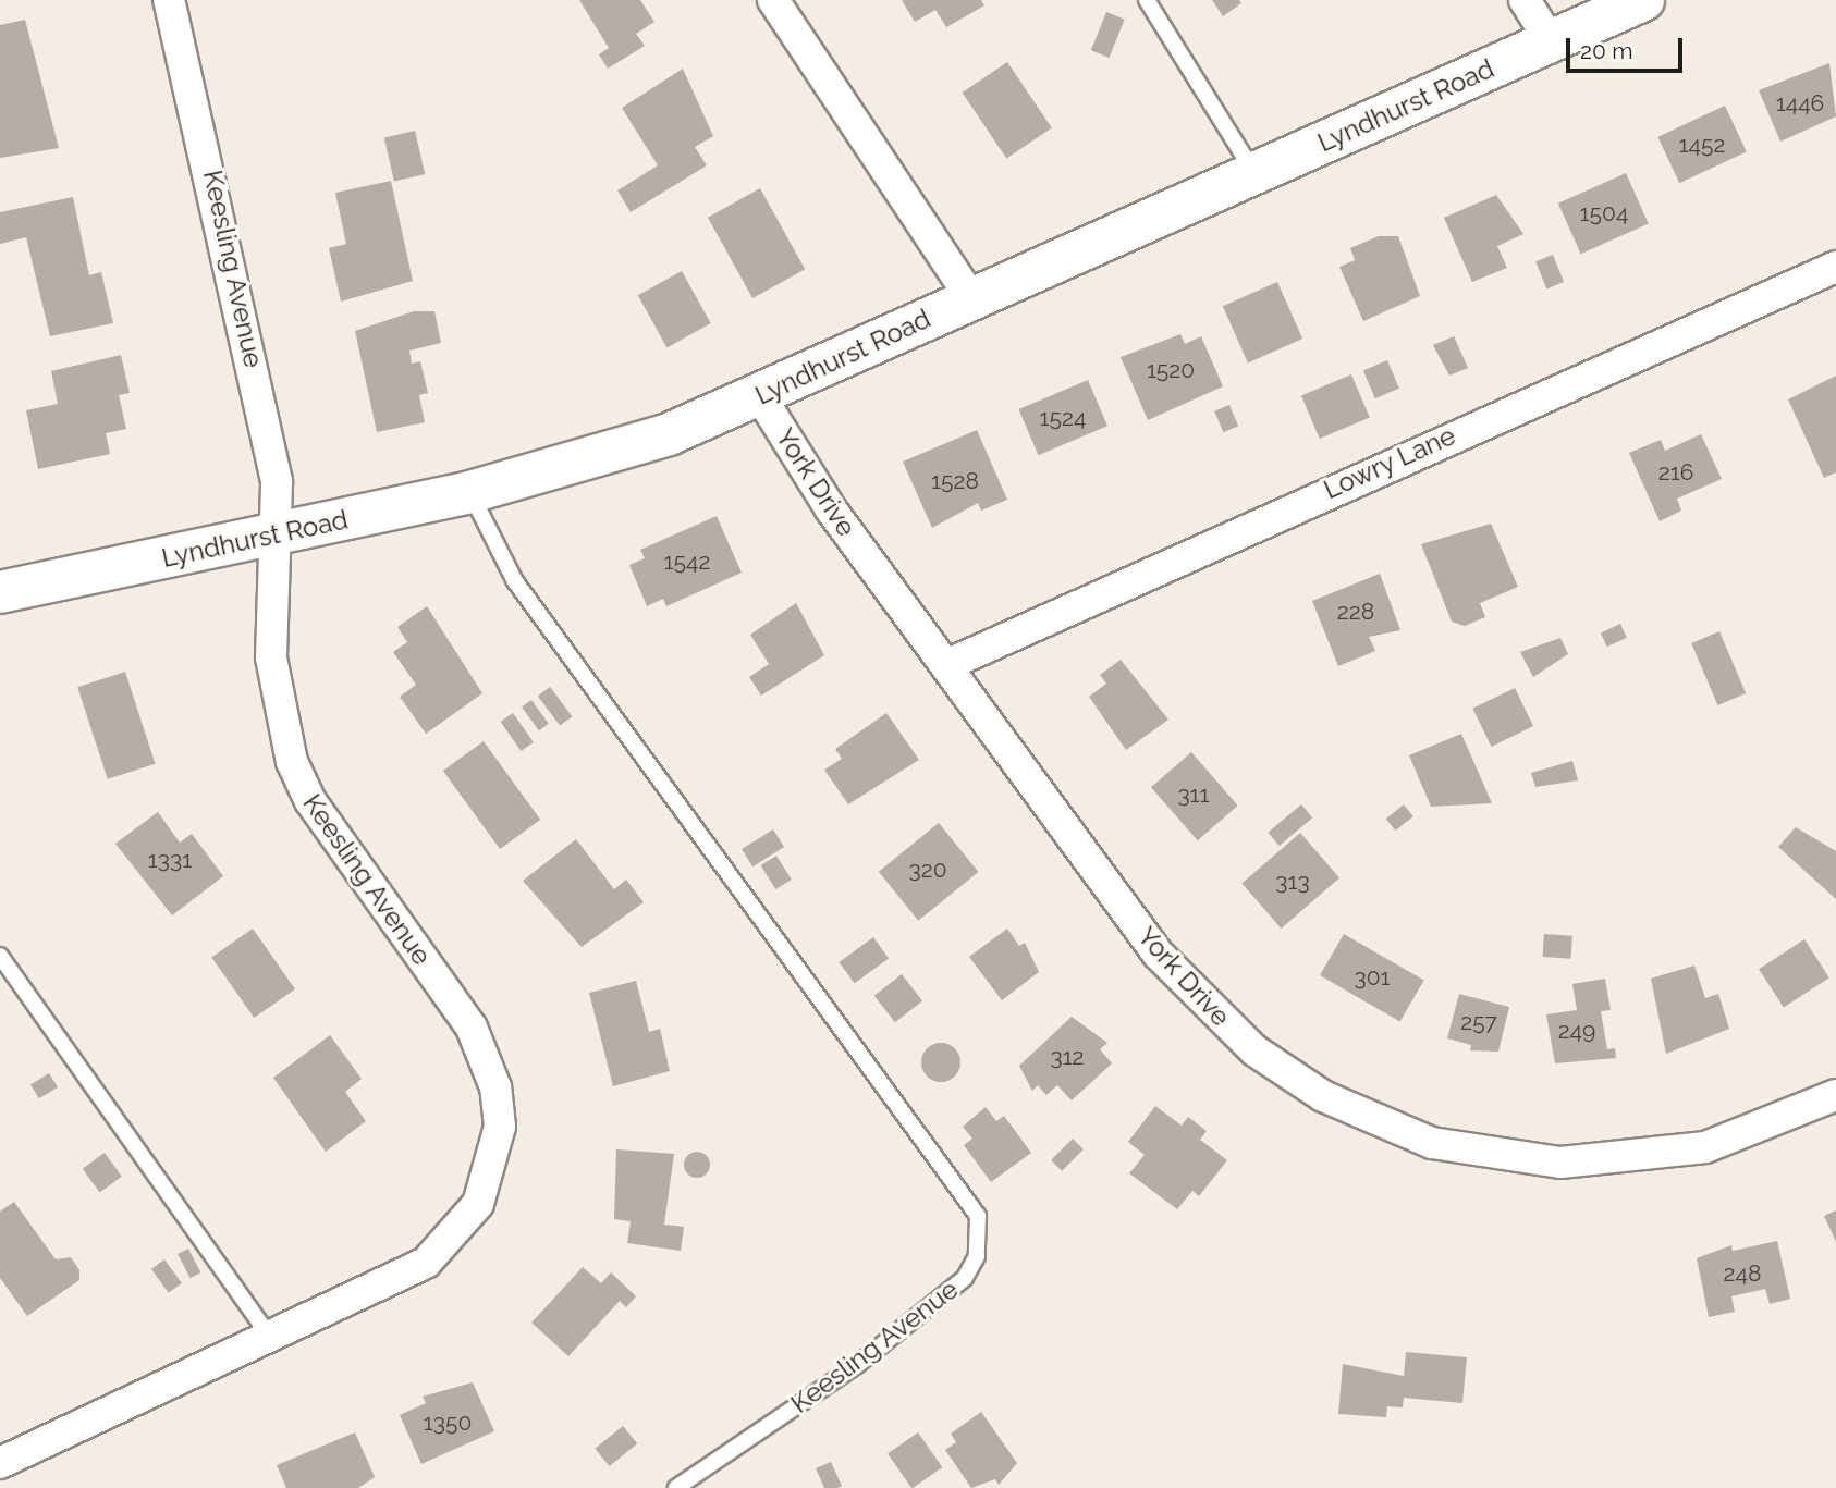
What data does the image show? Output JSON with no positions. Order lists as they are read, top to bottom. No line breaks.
{"streets":{"main road":["Lyndhurst Road"],"street":["Keesling Avenue","Lowry Lane","York Drive"]},"crossings":[["Lyndhurst Road","Keesling Avenue"],["Lyndhurst Road","York Drive"],["Lowry Lane","York Drive"]],"house_numbers":["1446","1452","1504","1520","1524","216","1528","1542","228","311","1331","320","313","301","257","249","312","248","1350"],"scale_bar":"20 m"}
